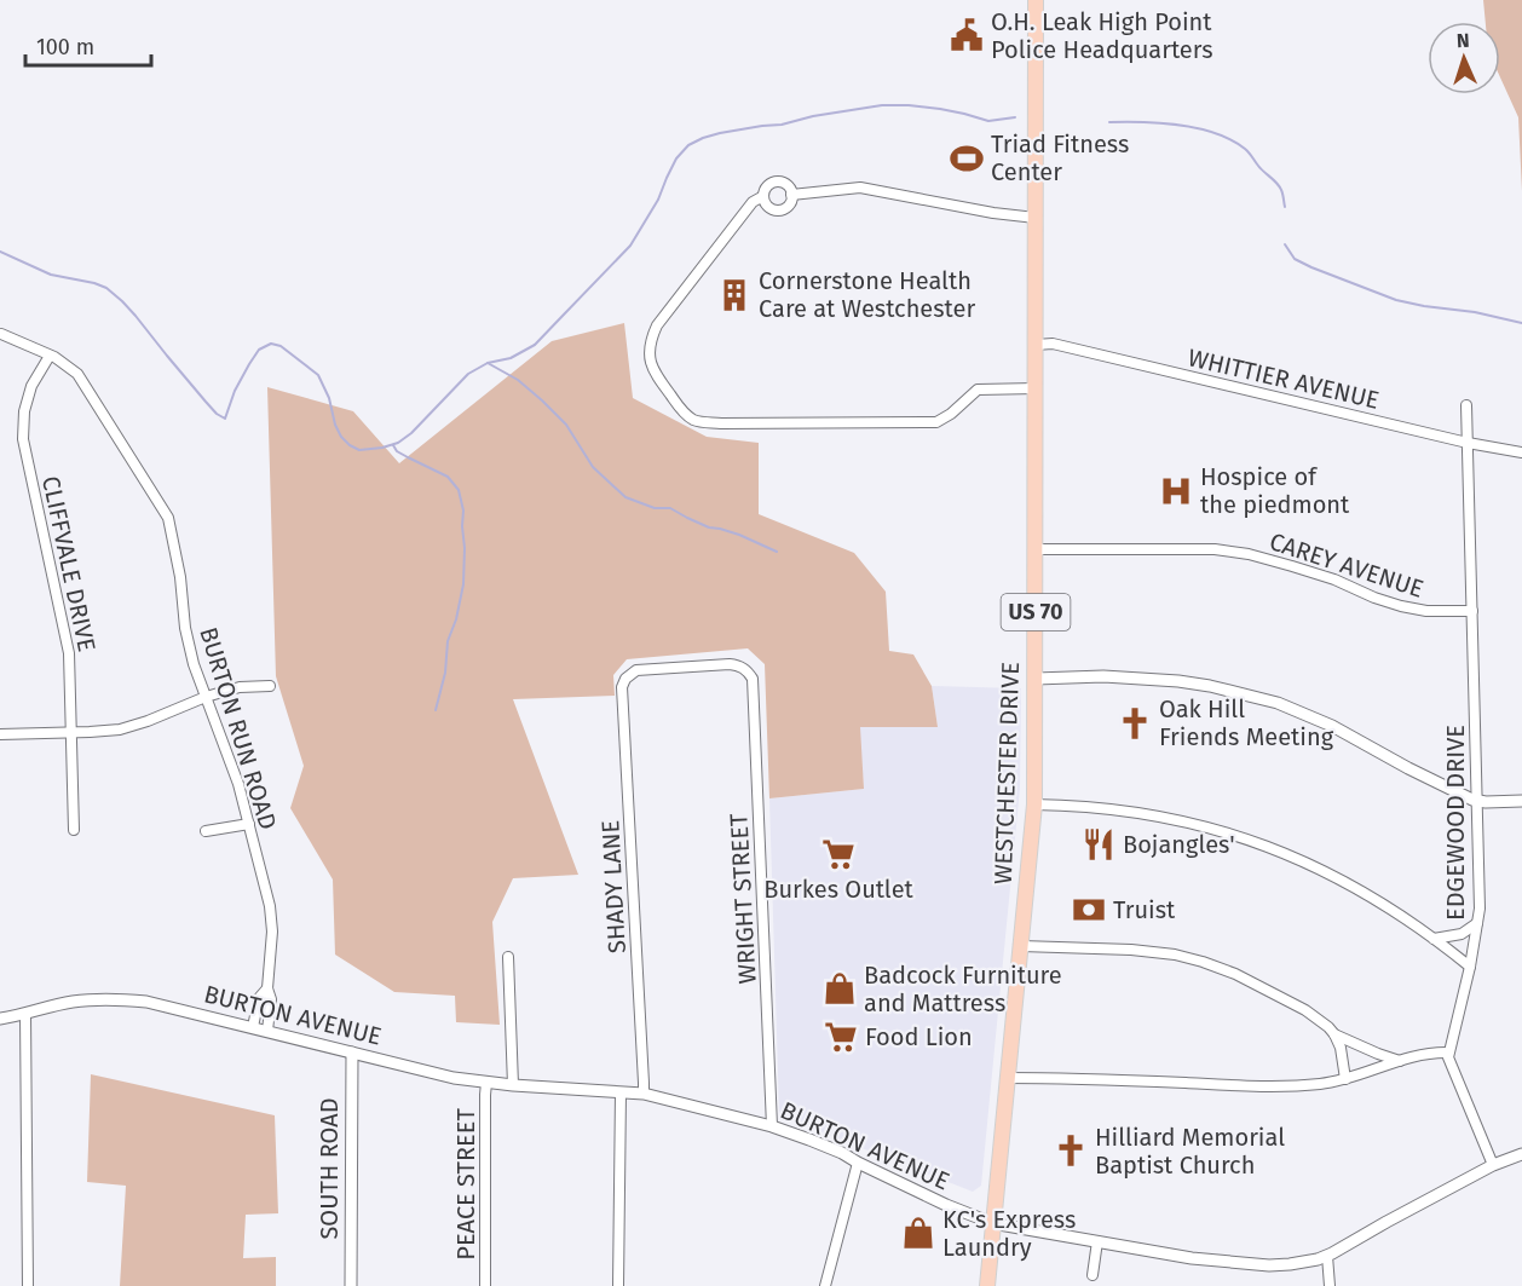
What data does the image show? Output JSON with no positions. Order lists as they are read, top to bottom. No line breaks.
{"streets":{"main road":["US 70","WESTCHESTER DRIVE"],"street":["WHITTIER AVENUE","CLIFFVALE DRIVE","CAREY AVENUE","BURTON RUN ROAD","EDGEWOOD DRIVE","SHADY LANE","WRIGHT STREET","BURTON AVENUE","SOUTH ROAD","PEACE STREET"]},"crossings":[["WHITTIER AVENUE","WESTCHESTER DRIVE"],["WHITTIER AVENUE","EDGEWOOD DRIVE"],["CLIFFVALE DRIVE","BURTON RUN ROAD"],["CAREY AVENUE","WESTCHESTER DRIVE"],["CAREY AVENUE","EDGEWOOD DRIVE"],["BURTON RUN ROAD","BURTON AVENUE"],["WESTCHESTER DRIVE","BURTON AVENUE"],["SHADY LANE","WRIGHT STREET"],["SHADY LANE","BURTON AVENUE"],["WRIGHT STREET","BURTON AVENUE"],["BURTON AVENUE","SOUTH ROAD"],["BURTON AVENUE","PEACE STREET"]],"places":{"public building":["O.H. Leak High Point Police Headquarters"],"sports":["Triad Fitness Center"],"building":["Cornerstone Health Care at Westchester"],"hospital":["Hospice of the piedmont"],"church":["Oak Hill Friends Meeting","Hilliard Memorial Baptist Church"],"restaurant":["Bojangles'"],"supermarket":["Burkes Outlet","Food Lion"],"bank":["Truist"],"shop":["Badcock Furniture and Mattress","KC's Express Laundry"]},"scale_bar":"100 m","north":"top"}
